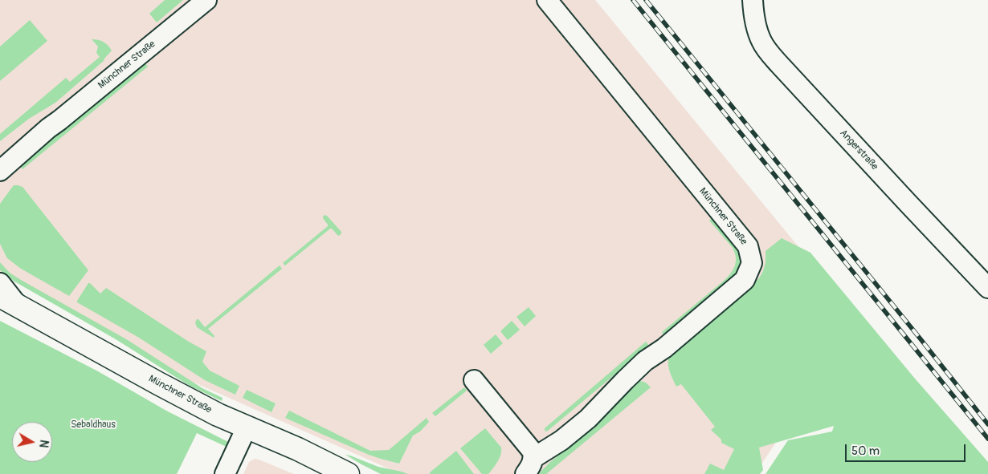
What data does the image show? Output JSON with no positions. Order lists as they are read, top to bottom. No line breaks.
{"streets":{"main road":["Münchner Straße"],"street":["Angerstraße"]},"parks":["Sebaldhaus"],"scale_bar":"50 m","north":"right"}
